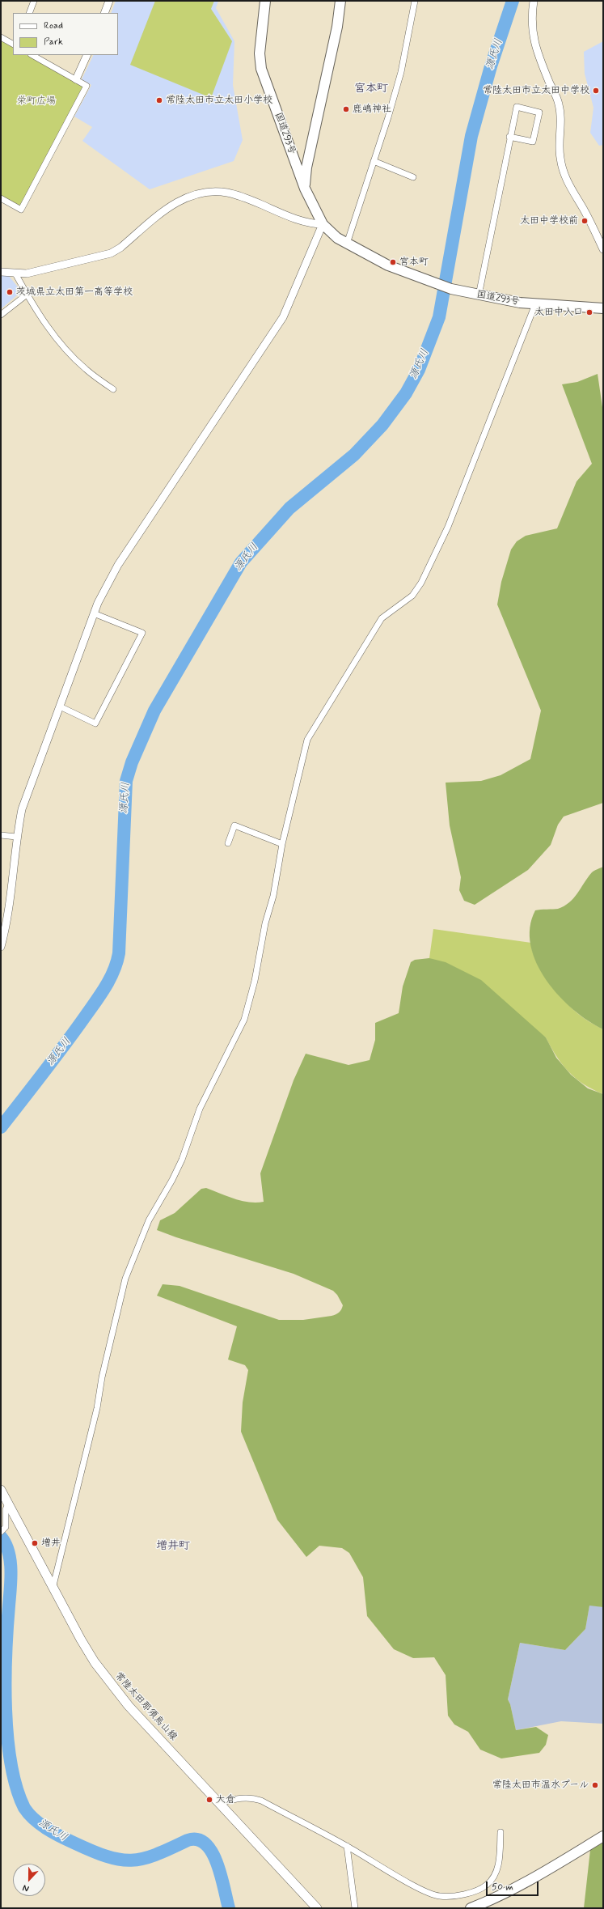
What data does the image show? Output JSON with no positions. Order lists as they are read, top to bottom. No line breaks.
{"streets":{"highway":["国道293号"],"main road":["常陸太田那須烏山線"]},"districts":["宮本町","増井町"],"water":["源氏川"],"parks":["栄町広場"],"places":["常陸太田市立太田中学校","常陸太田市立太田小学校","鹿嶋神社","太田中学校前","宮本町","茨城県立太田第一高等学校","太田中入口","増井","常陸太田市温水プール","大倉"],"legend":["Road","Park"],"scale_bar":"50 m","north":"bottom"}
